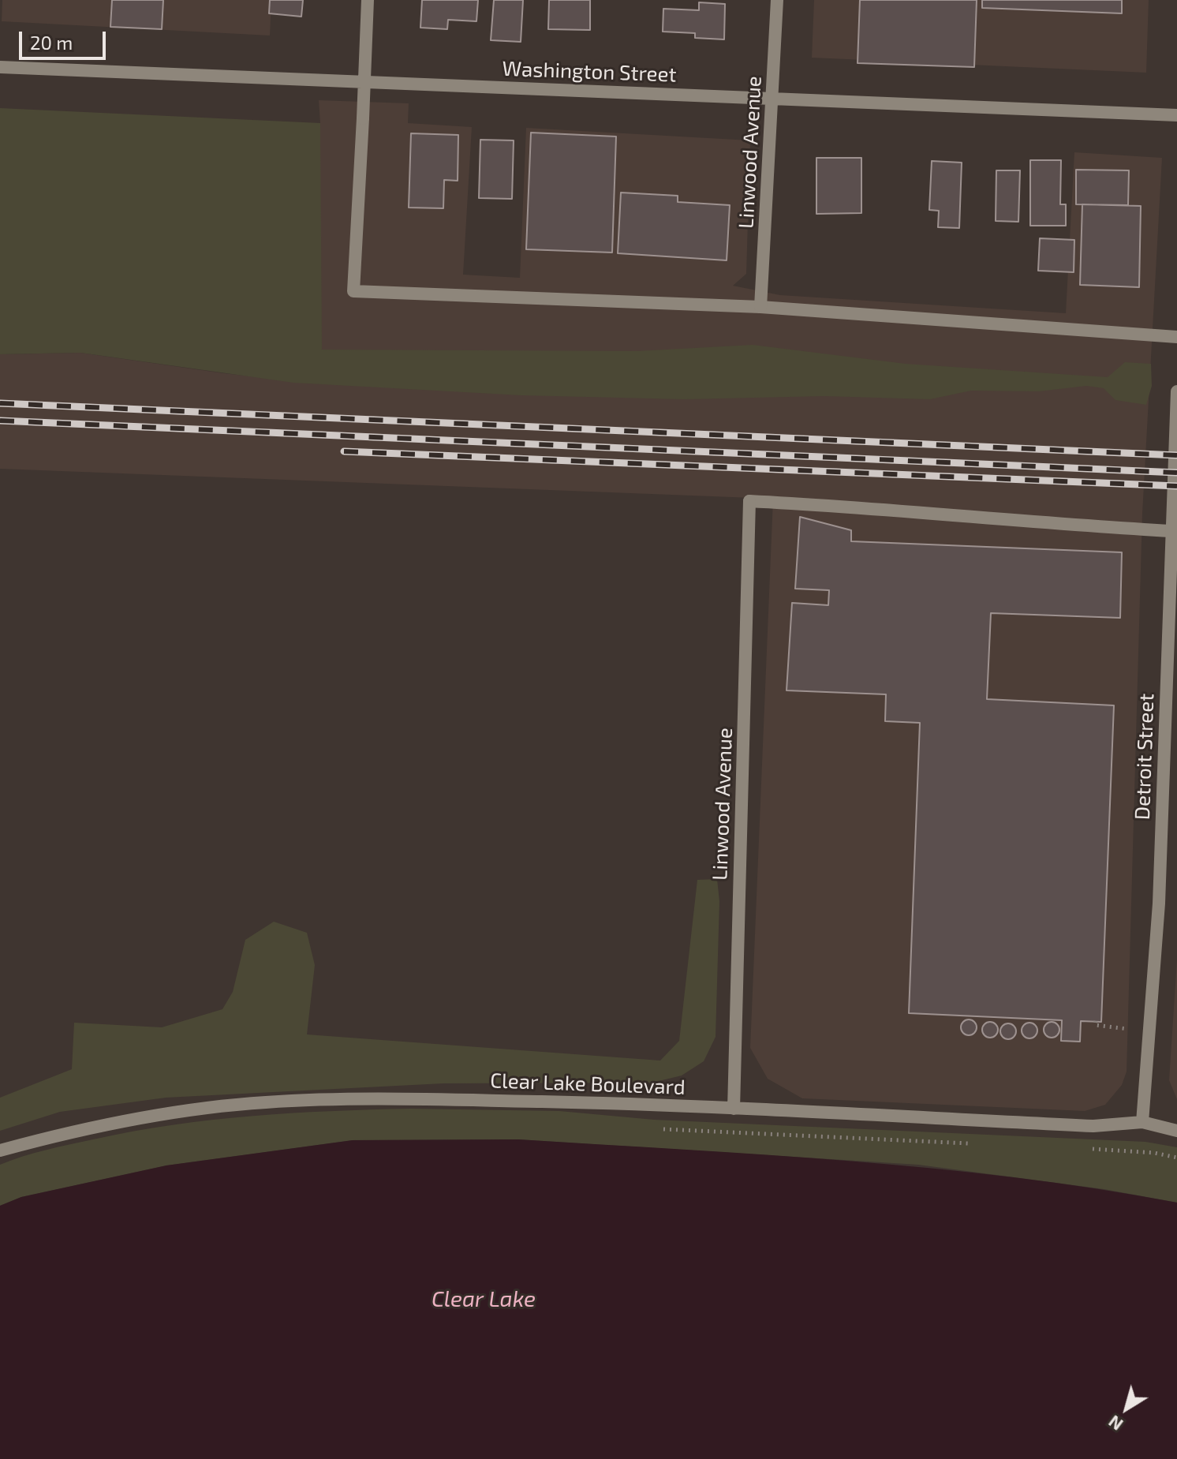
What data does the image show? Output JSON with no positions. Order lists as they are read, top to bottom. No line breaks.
{"streets":{"street":["Washington Street","Linwood Avenue","Detroit Street","Clear Lake Boulevard"]},"crossings":[["Washington Street","Linwood Avenue"],["Linwood Avenue","Detroit Street"],["Linwood Avenue","Clear Lake Boulevard"],["Detroit Street","Clear Lake Boulevard"]],"water":["Clear Lake"],"scale_bar":"20 m","north":"bottom left"}
